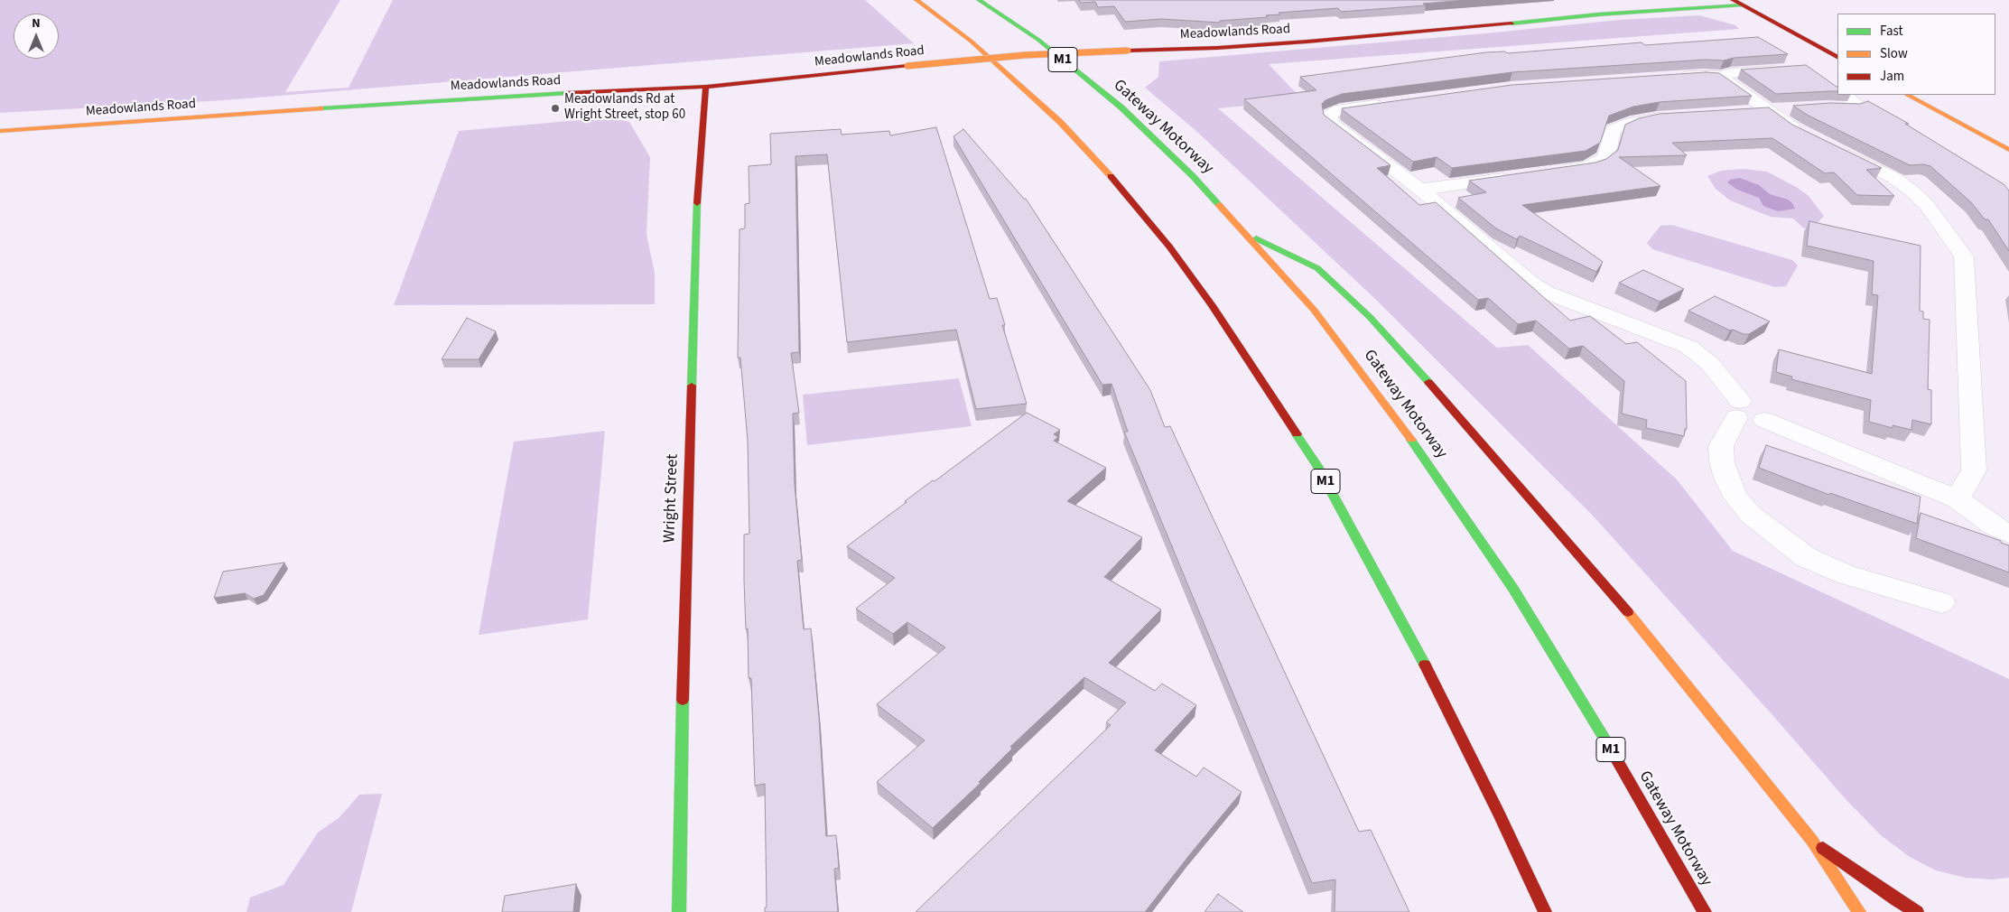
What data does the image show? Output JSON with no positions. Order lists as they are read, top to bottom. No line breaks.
{"streets":{"main road":["Meadowlands Road","M1","Gateway Motorway","Wright Street"]},"crossings":[["Meadowlands Road","Wright Street"]],"places":["Meadowlands Rd at Wright Street, stop 60"],"legend":["Fast","Slow","Jam"],"north":"top"}
